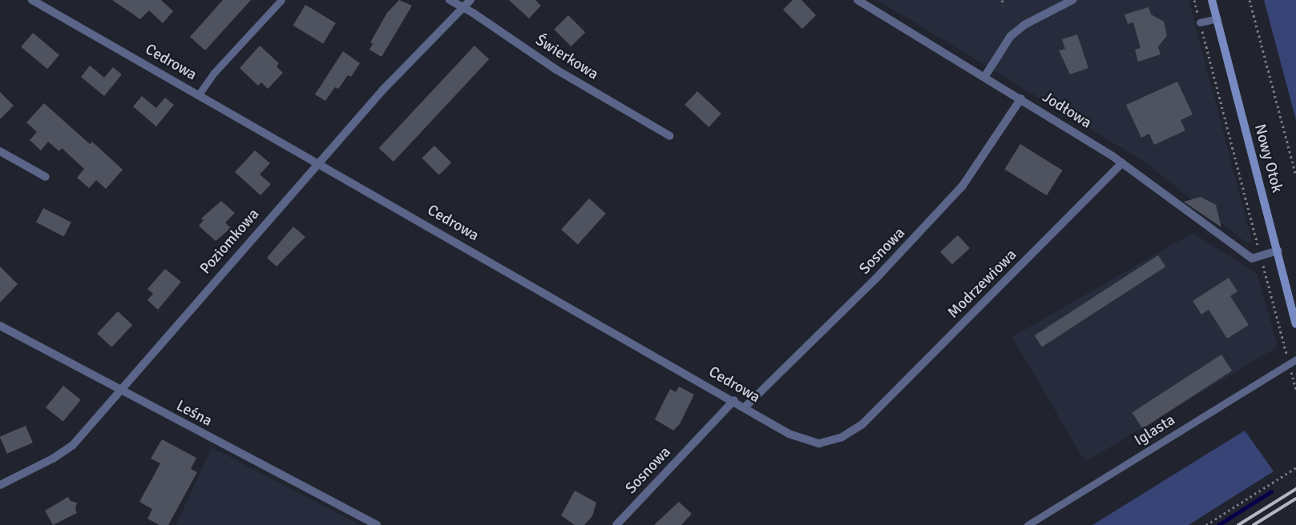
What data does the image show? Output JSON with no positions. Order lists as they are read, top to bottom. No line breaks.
{"streets":{"main road":["Nowy Otok"],"street":["Świerkowa","Cedrowa","Jodłowa","Poziomkowa","Sosnowa","Modrzewiowa","Leśna"],"lane":["Iglasta"]},"crossings":[["Świerkowa","Poziomkowa"],["Cedrowa","Poziomkowa"],["Cedrowa","Sosnowa"],["Cedrowa","Modrzewiowa"],["Jodłowa","Nowy Otok"],["Jodłowa","Sosnowa"],["Jodłowa","Modrzewiowa"],["Poziomkowa","Leśna"]]}
